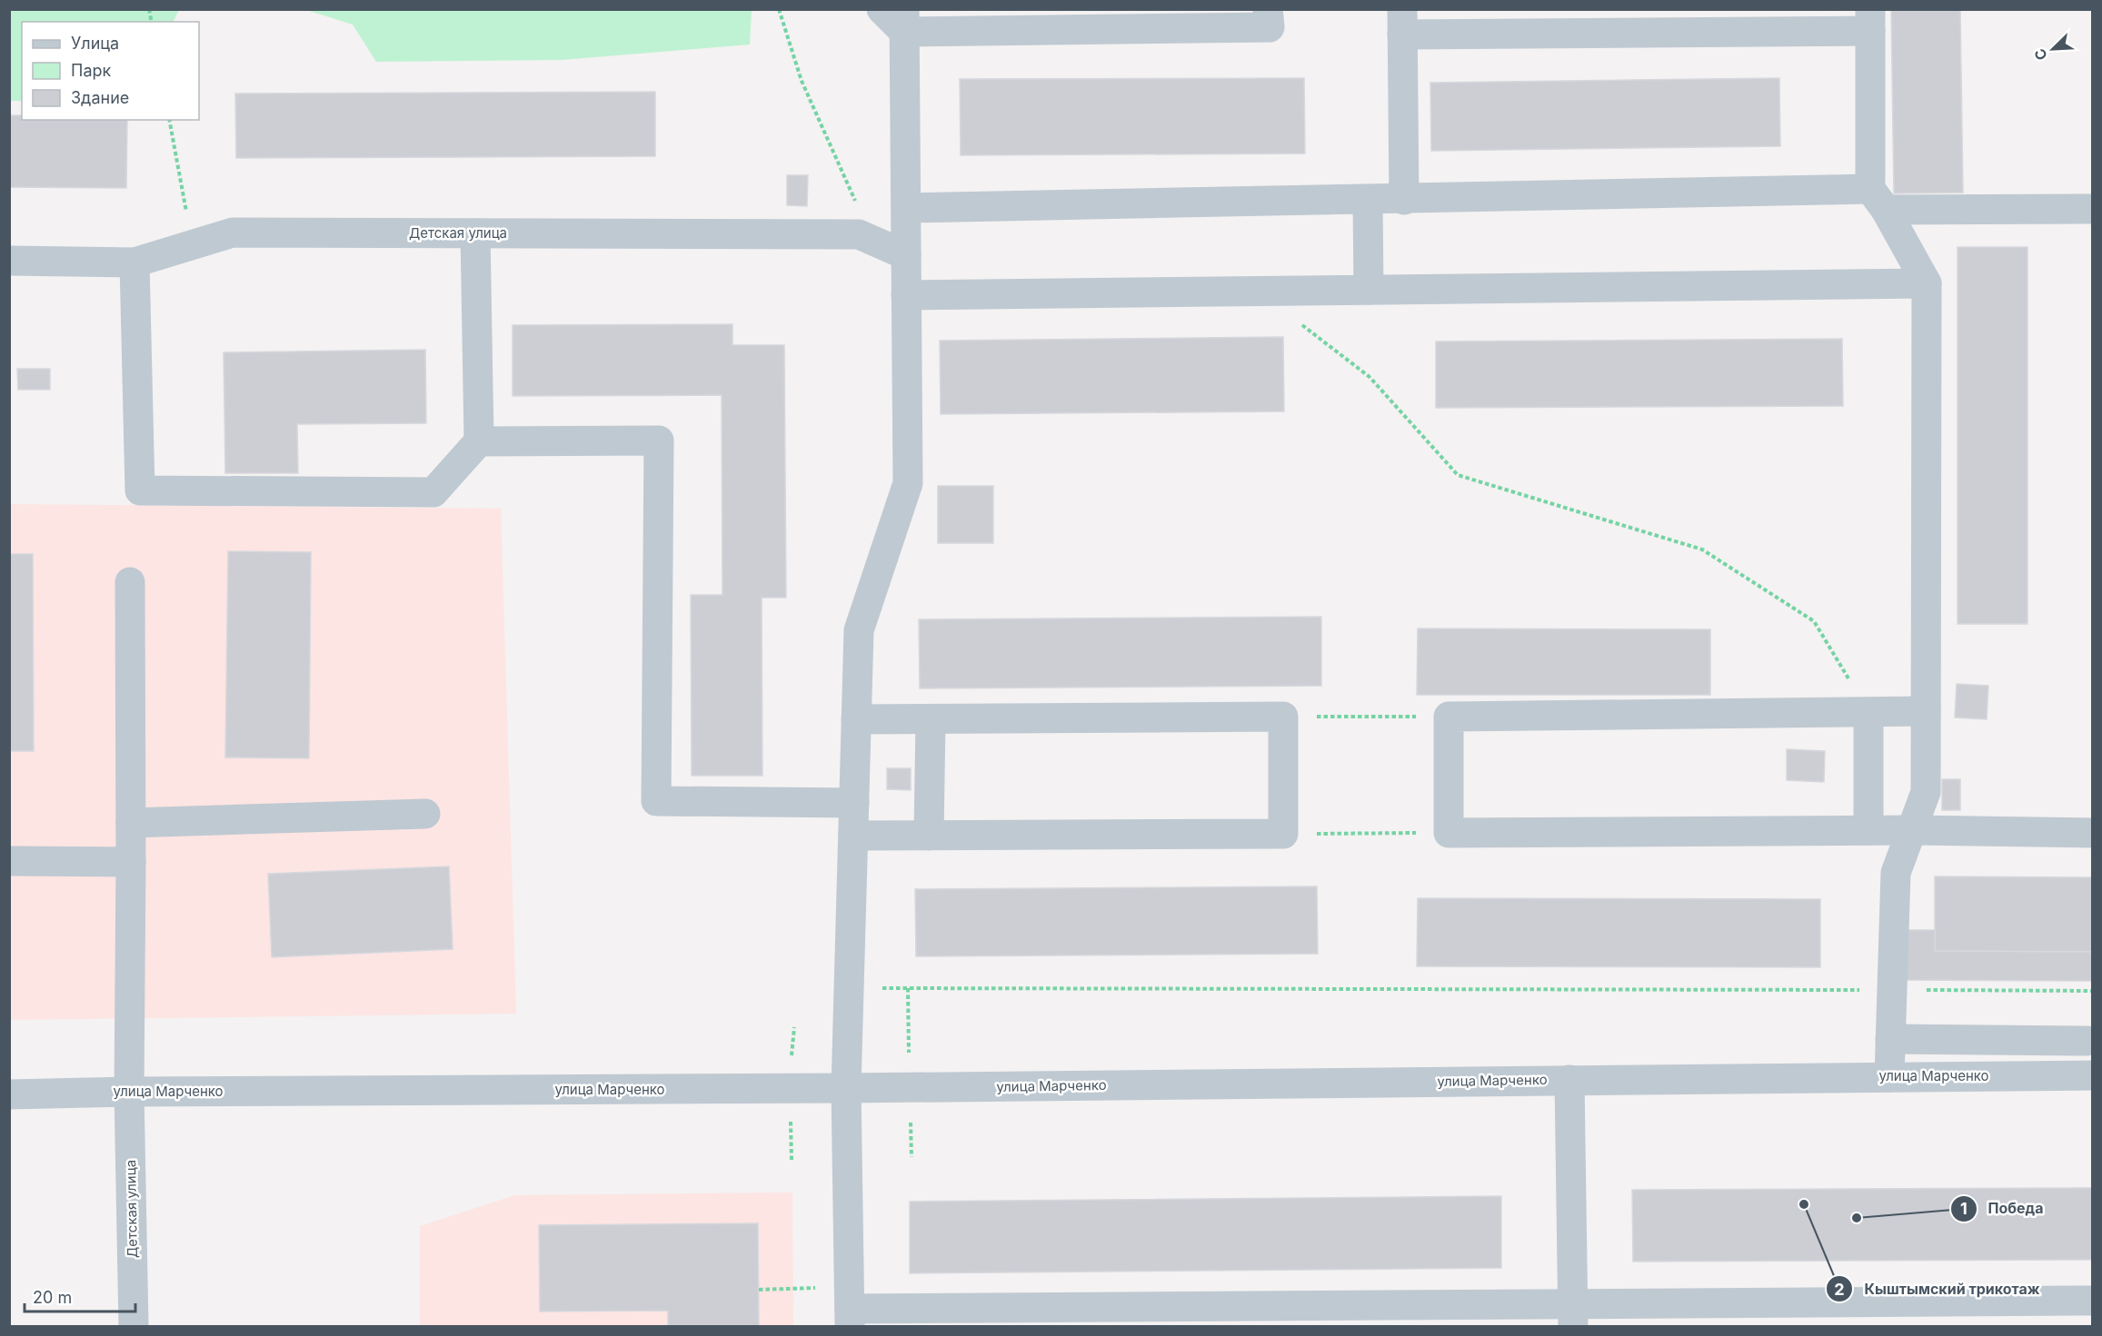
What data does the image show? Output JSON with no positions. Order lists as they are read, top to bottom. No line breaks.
{"streets":{"street":["Детская улица","улица Марченко"]},"crossings":[["Детская улица","улица Марченко"]],"places":["Кыштымский трикотаж","Победа"],"legend":["Улица","Парк","Здание"],"scale_bar":"20 m","north":"bottom left"}
